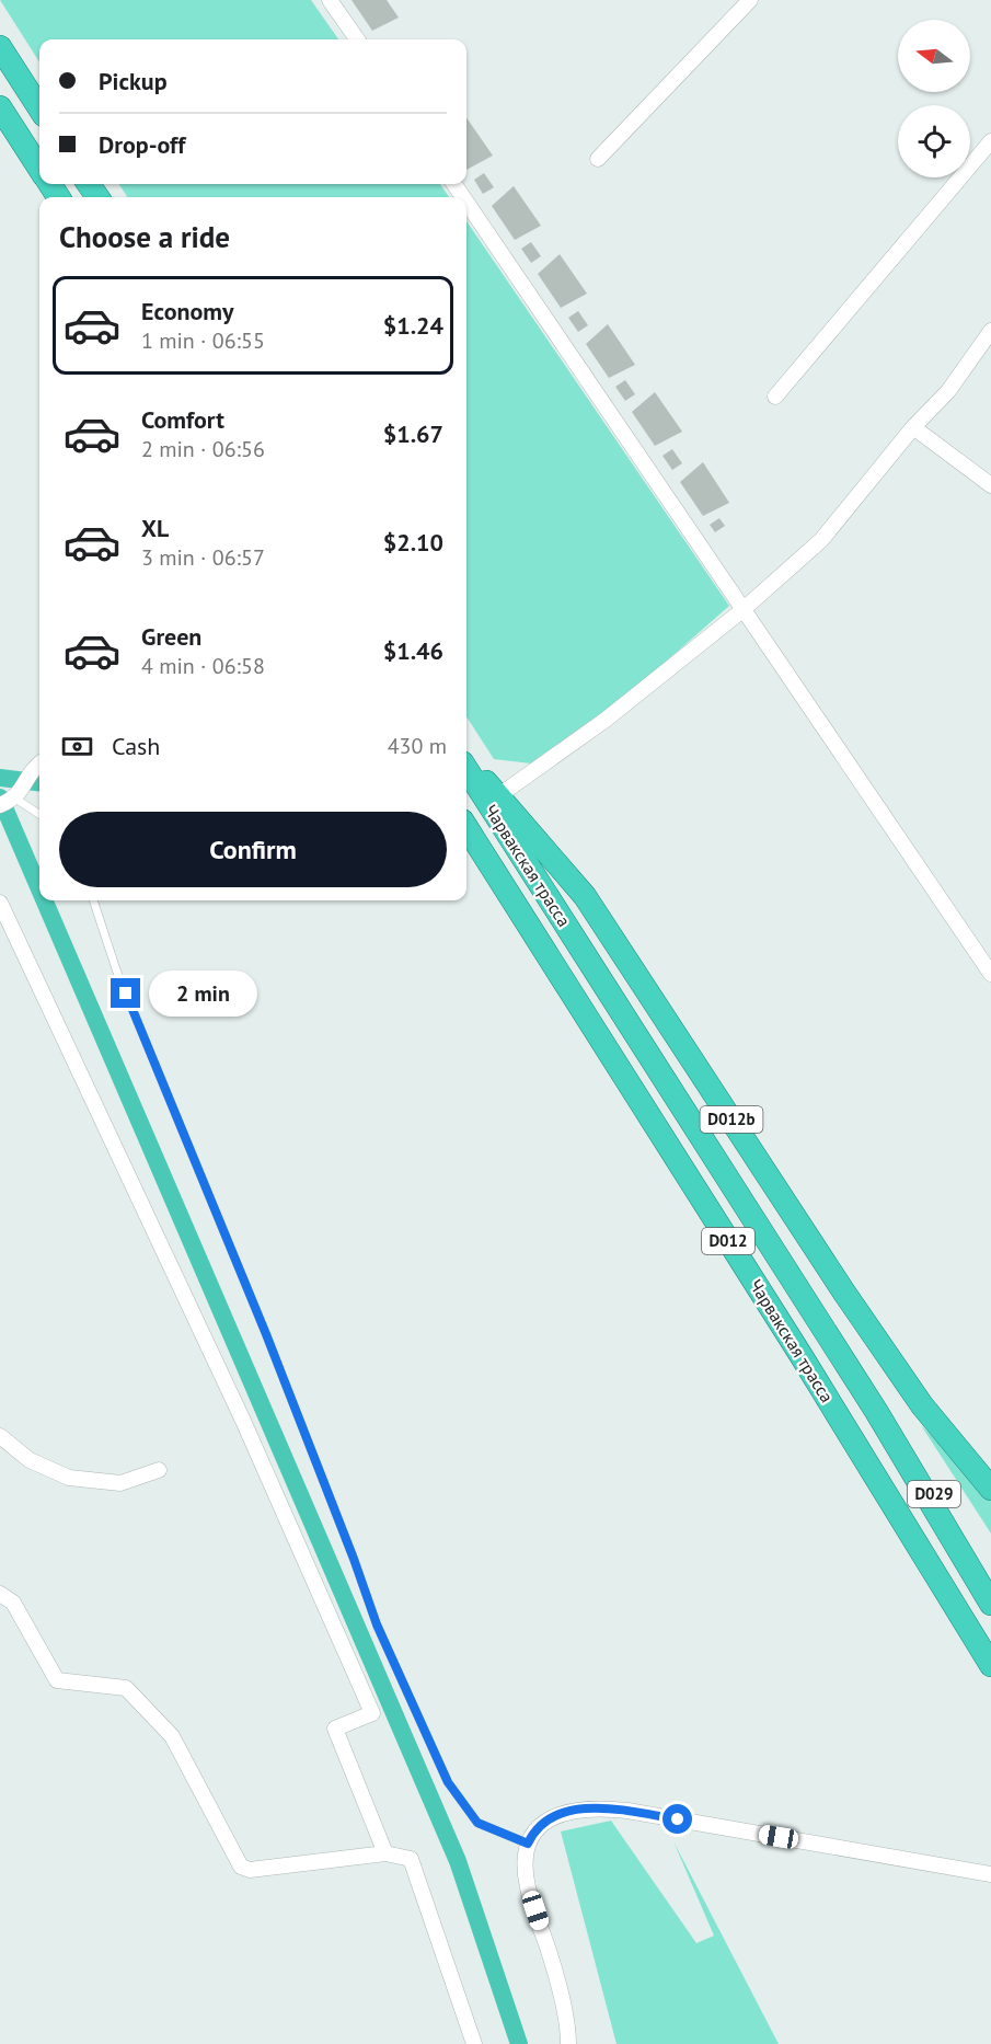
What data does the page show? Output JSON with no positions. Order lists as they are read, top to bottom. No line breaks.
{"streets":{"highway":["Чарвакская трасса","D012b","D012","D029"]},"crossings":[["Чарвакская трасса","D029"]],"north":"left","page":{"banner":["Pickup","Drop-off"],"heading":"Choose a ride","list":[{"name":"Economy","note":"1 min · 06:55","value":"$1.24"},{"name":"Comfort","note":"2 min · 06:56","value":"$1.67"},{"name":"XL","note":"3 min · 06:57","value":"$2.10"},{"name":"Green","note":"4 min · 06:58","value":"$1.46"}],"pay":["Cash","430 m"],"buttons":"Confirm","bubble":"2 min"}}
